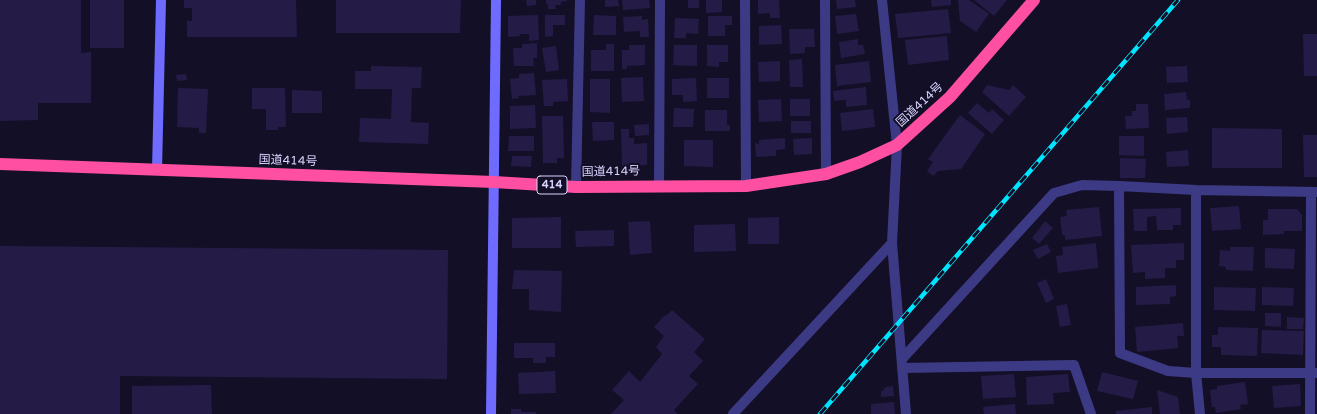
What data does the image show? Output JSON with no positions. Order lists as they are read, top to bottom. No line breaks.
{"streets":{"highway":["国道414号","414"]}}
